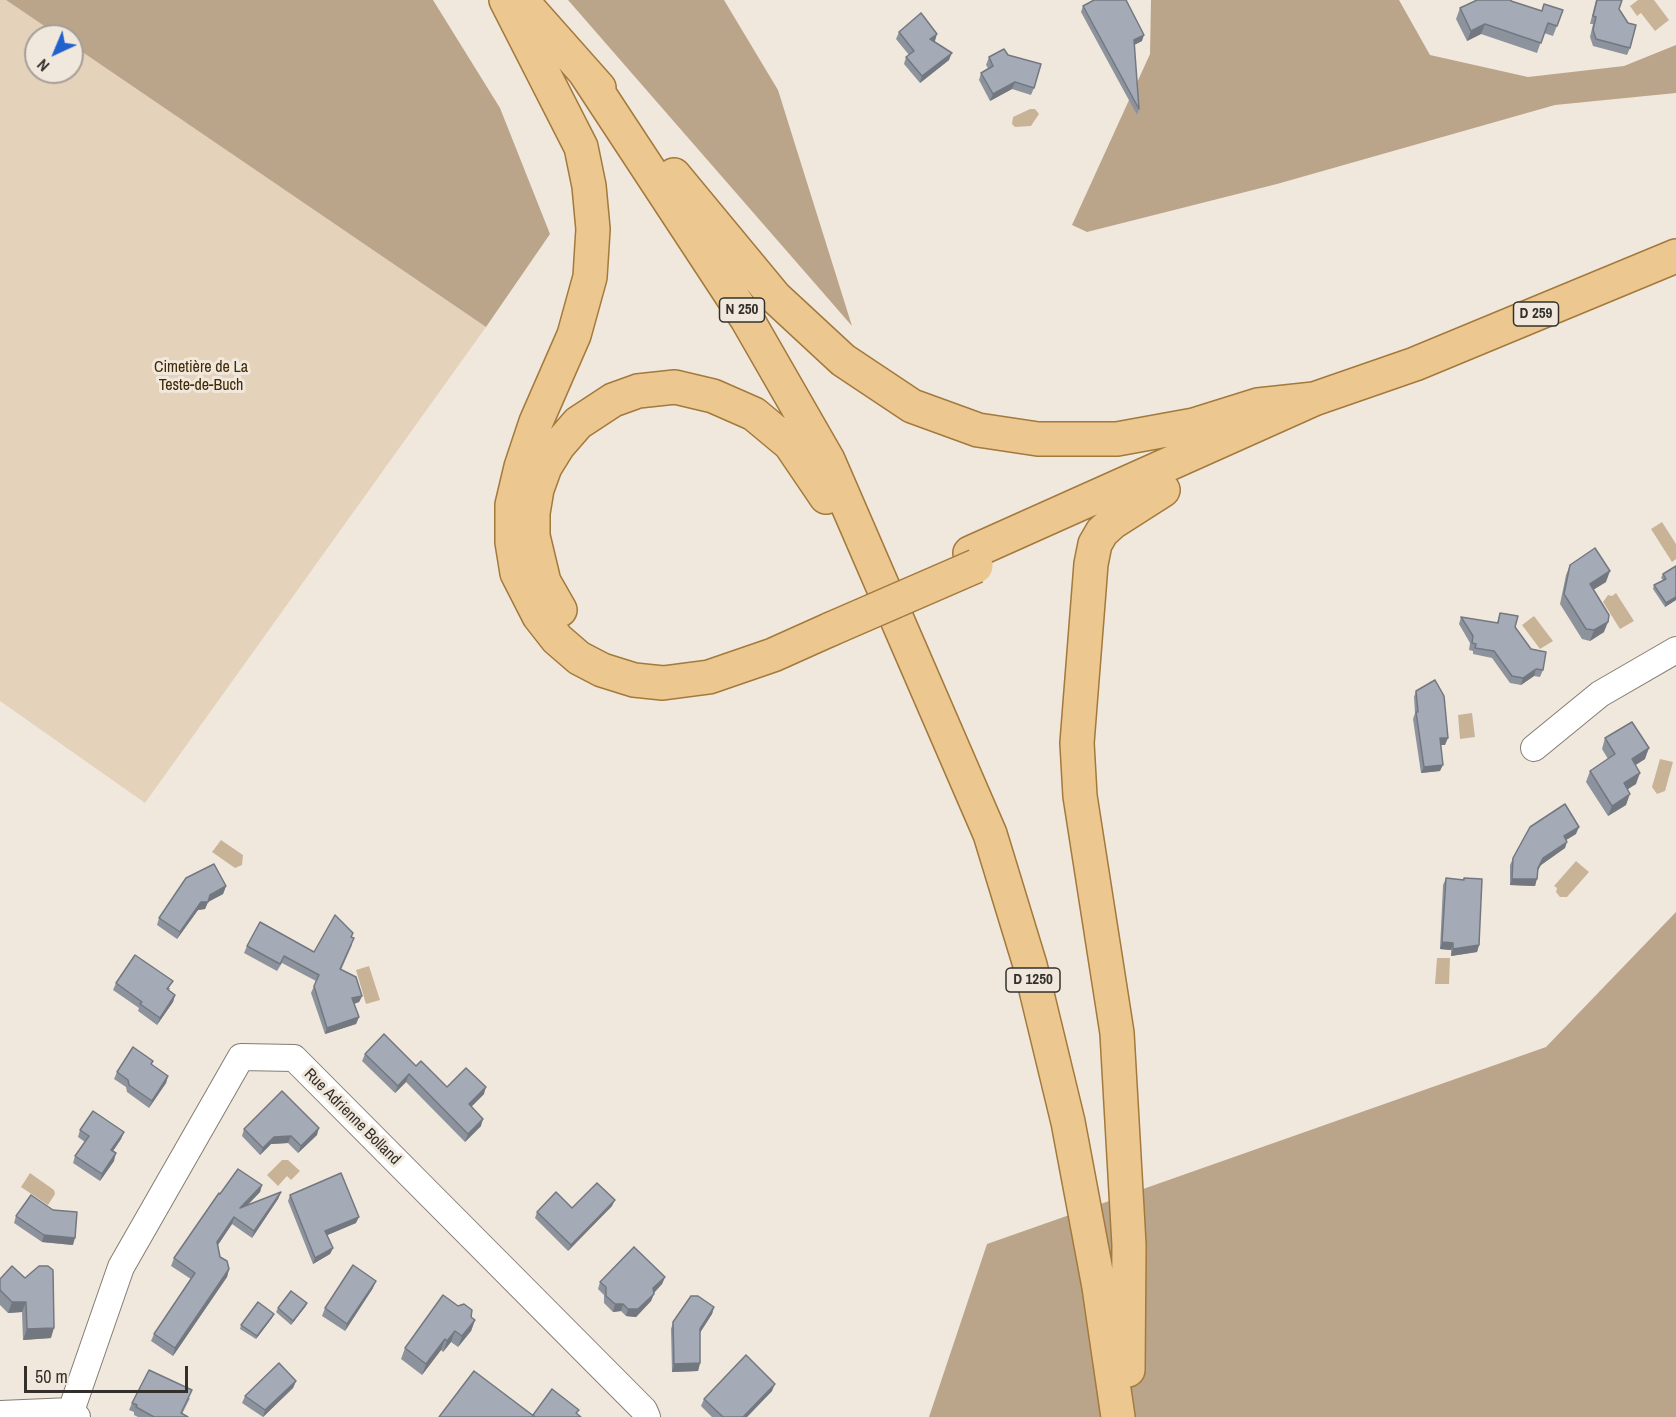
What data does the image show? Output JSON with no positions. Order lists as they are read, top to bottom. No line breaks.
{"streets":{"main road":["N 250","D 259","D 1250"],"street":["Rue Adrienne Bolland"]},"crossings":[["N 250","D 1250"]],"parks":["Cimetière de La Teste-de-Buch"],"scale_bar":"50 m","north":"bottom left"}
